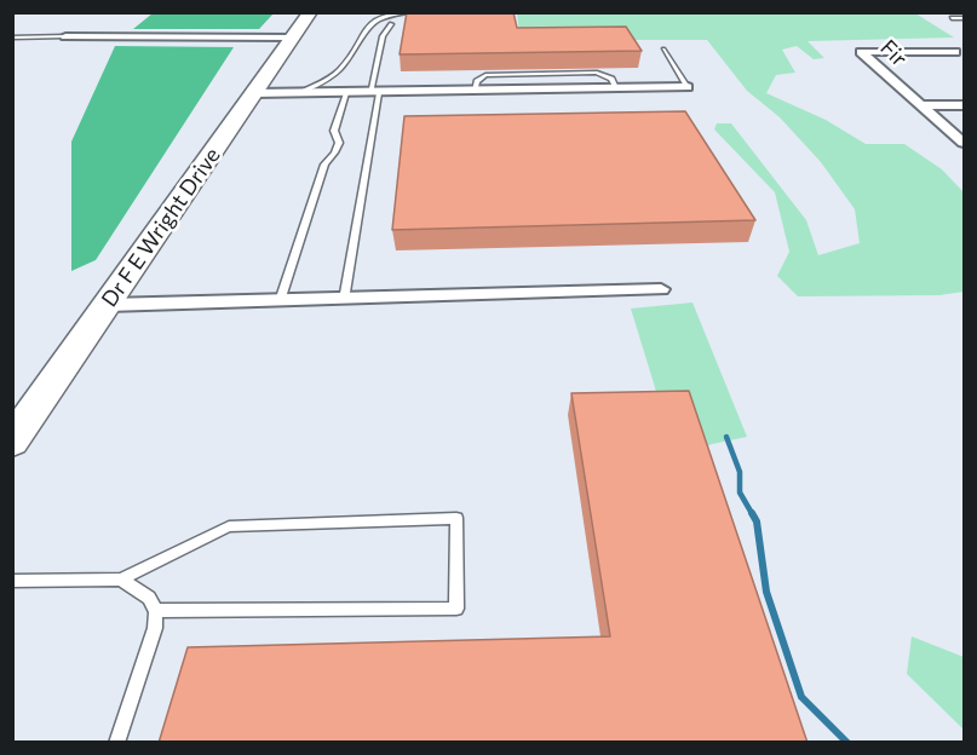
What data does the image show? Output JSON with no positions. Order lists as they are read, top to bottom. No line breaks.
{"streets":{"highway":["Dr F E Wright Drive"],"street":["Fir"]}}
